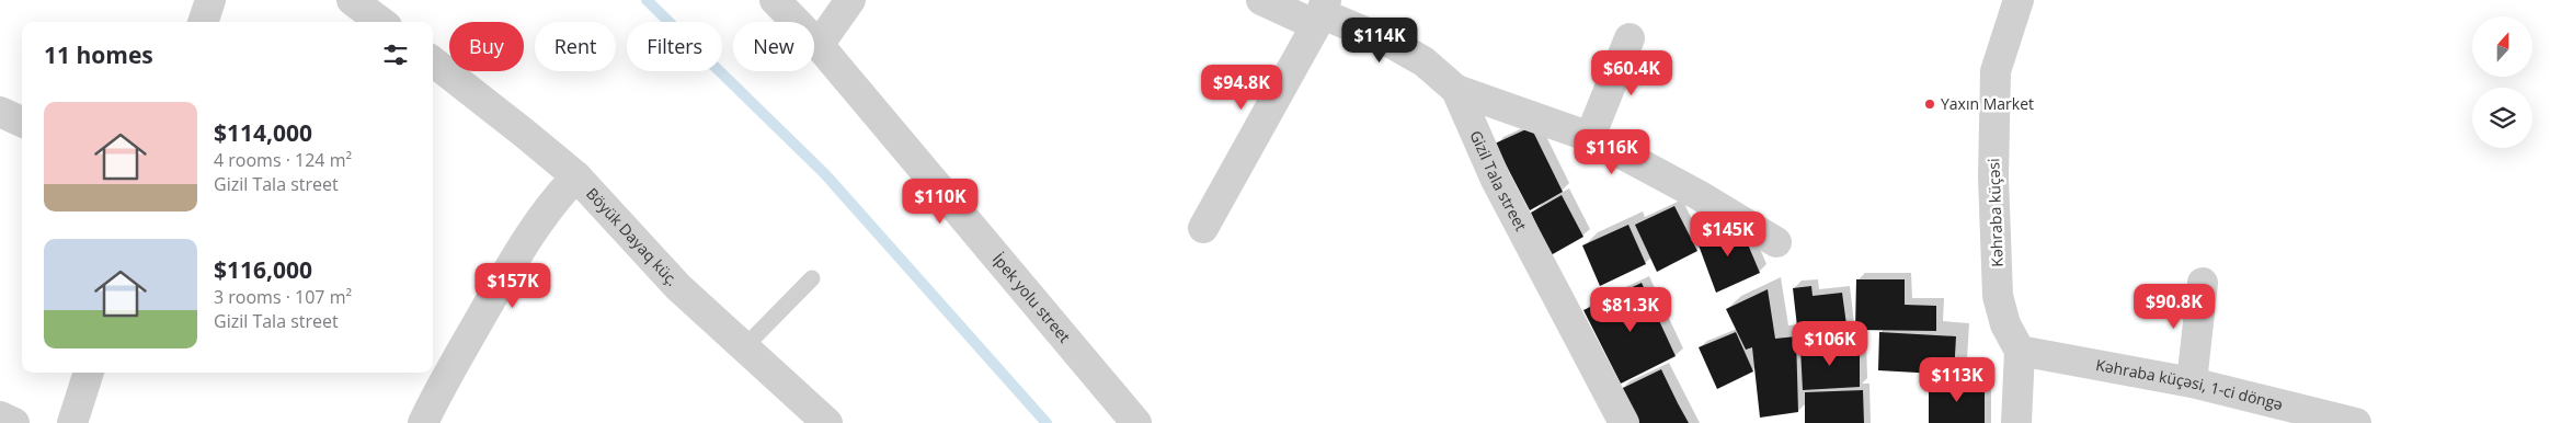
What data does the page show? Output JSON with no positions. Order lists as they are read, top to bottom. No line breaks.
{"streets":{"street":["Gizil Tala street","Kəhraba küçəsi","Böyük Dayaq küç.","İpek yolu street","Kəhraba küçəsi, 1-ci döngə"]},"crossings":[["Kəhraba küçəsi","Kəhraba küçəsi, 1-ci döngə"]],"places":["Yaxın Market"],"north":"top","page":{"price":["$114K","$60.4K","$94.8K","$116K","$110K","$145K","$157K","$90.8K","$81.3K","$106K","$113K"],"chip":["Buy","Rent","Filters","New"],"heading":"11 homes","list":[{"name":"$114,000","note":"4 rooms · 124 m² · Gizil Tala street"},{"name":"$116,000","note":"3 rooms · 107 m² · Gizil Tala street"}]}}
